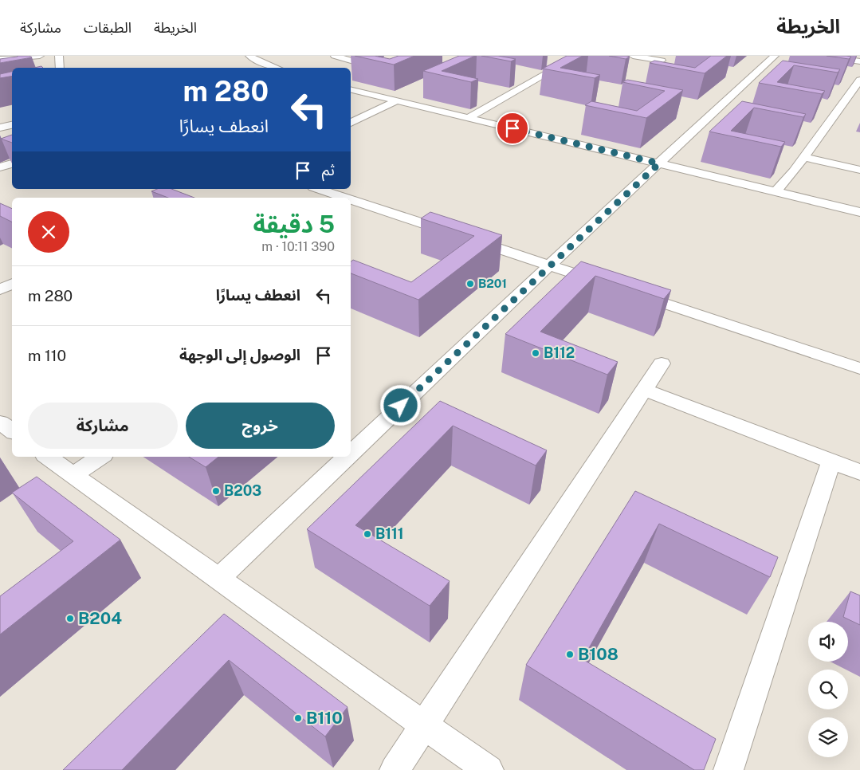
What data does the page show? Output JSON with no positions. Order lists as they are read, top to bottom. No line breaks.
{"places":["B201","B112","B203","B111","B204","B108","B110"],"page":{"header":"الخريطة","nav":["الخريطة","الطبقات","مشاركة"],"turn":["280 m","انعطف يسارًا"],"then":"ثم","heading":["5 دقيقة","390 m · 10:11"],"list":[{"name":"انعطف يسارًا","value":"280 m"},{"name":"الوصول إلى الوجهة","value":"110 m"}],"buttons":["خروج","مشاركة"]}}
